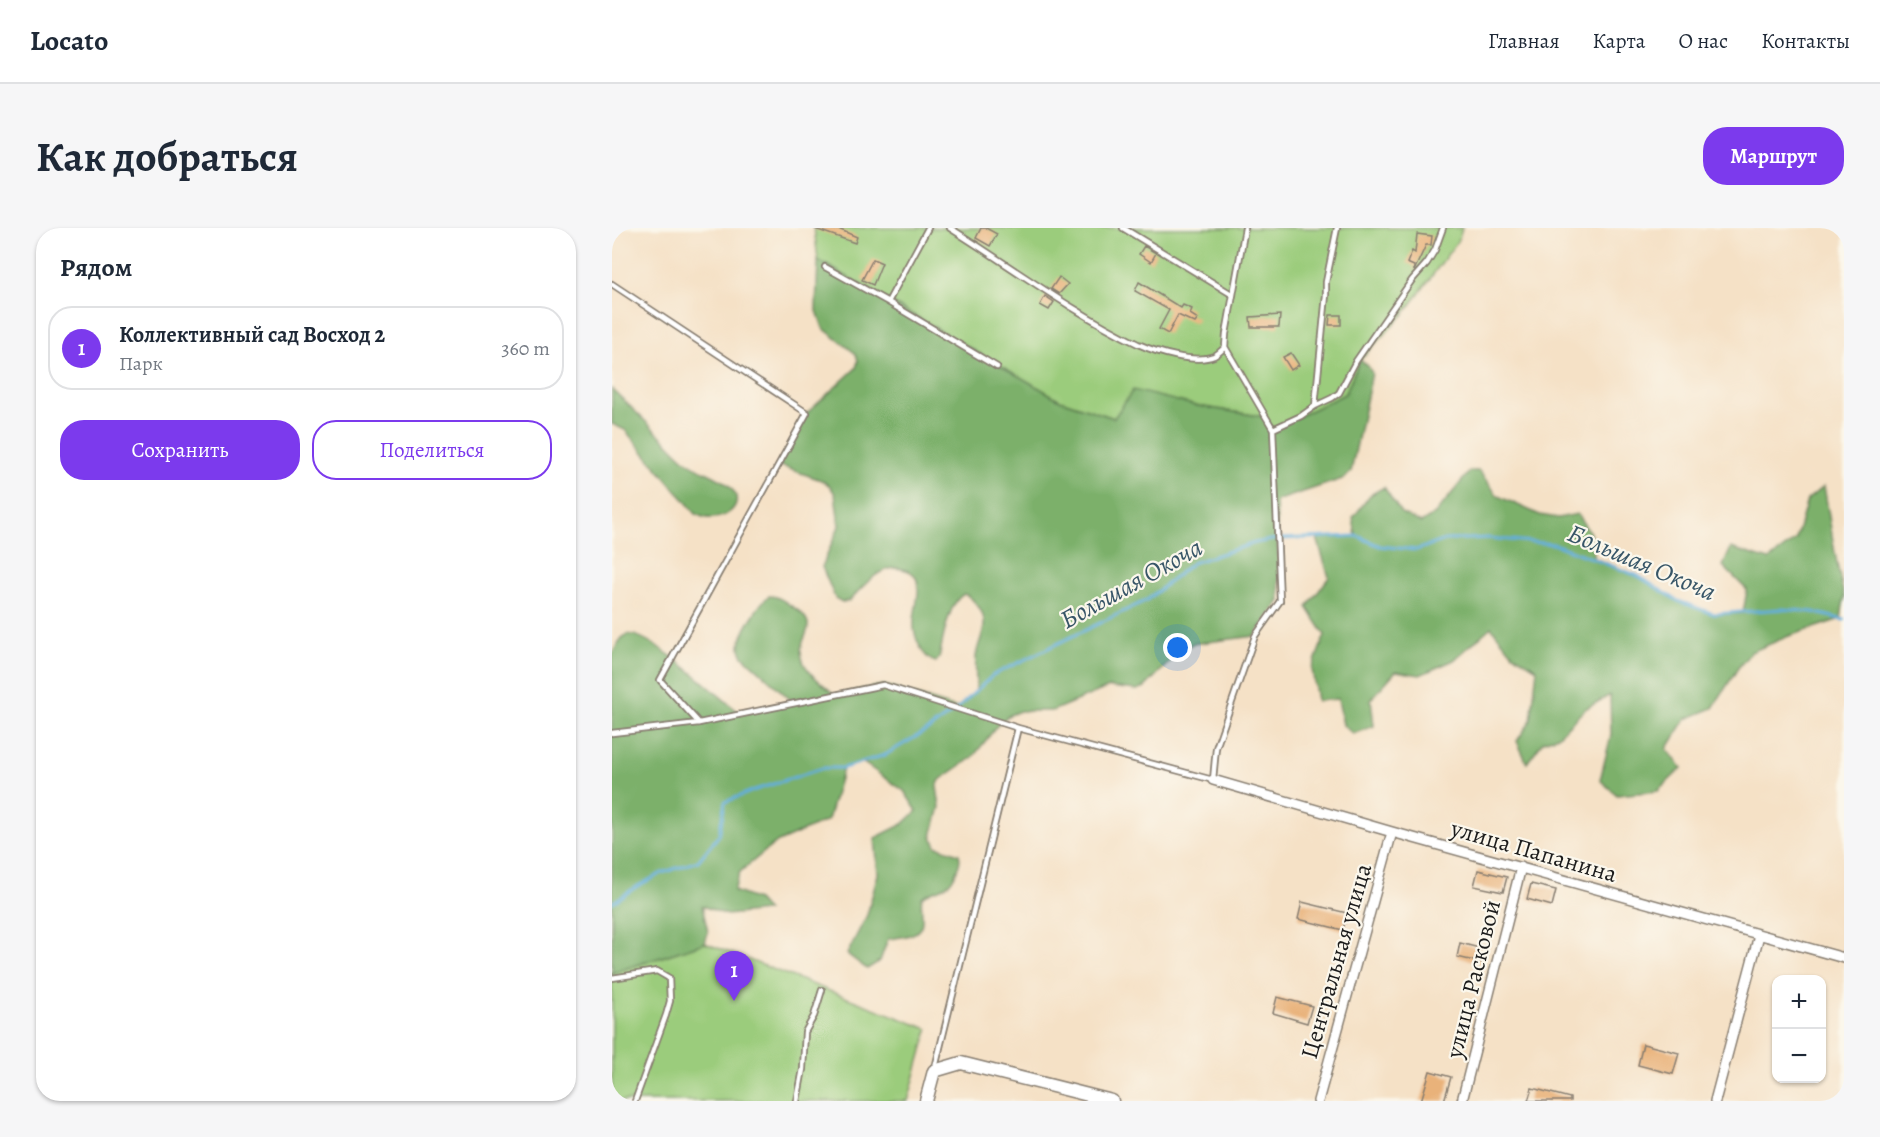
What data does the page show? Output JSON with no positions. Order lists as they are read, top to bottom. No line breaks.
{"streets":{"street":["улица Папанина","Центральная улица","улица Расковой"]},"crossings":[["улица Папанина","Центральная улица"],["улица Папанина","улица Расковой"]],"water":["Большая Окоча"],"page":{"header":"Locato","nav":["Главная","Карта","О нас","Контакты"],"buttons":["Маршрут",["Сохранить","Поделиться"]],"title":"Как добраться","heading":"Рядом","list":[{"mark":"1","name":"Коллективный сад Восход 2","note":"Парк","value":"360 m"}],"pins":"1","map_buttons":["+","−"]}}
